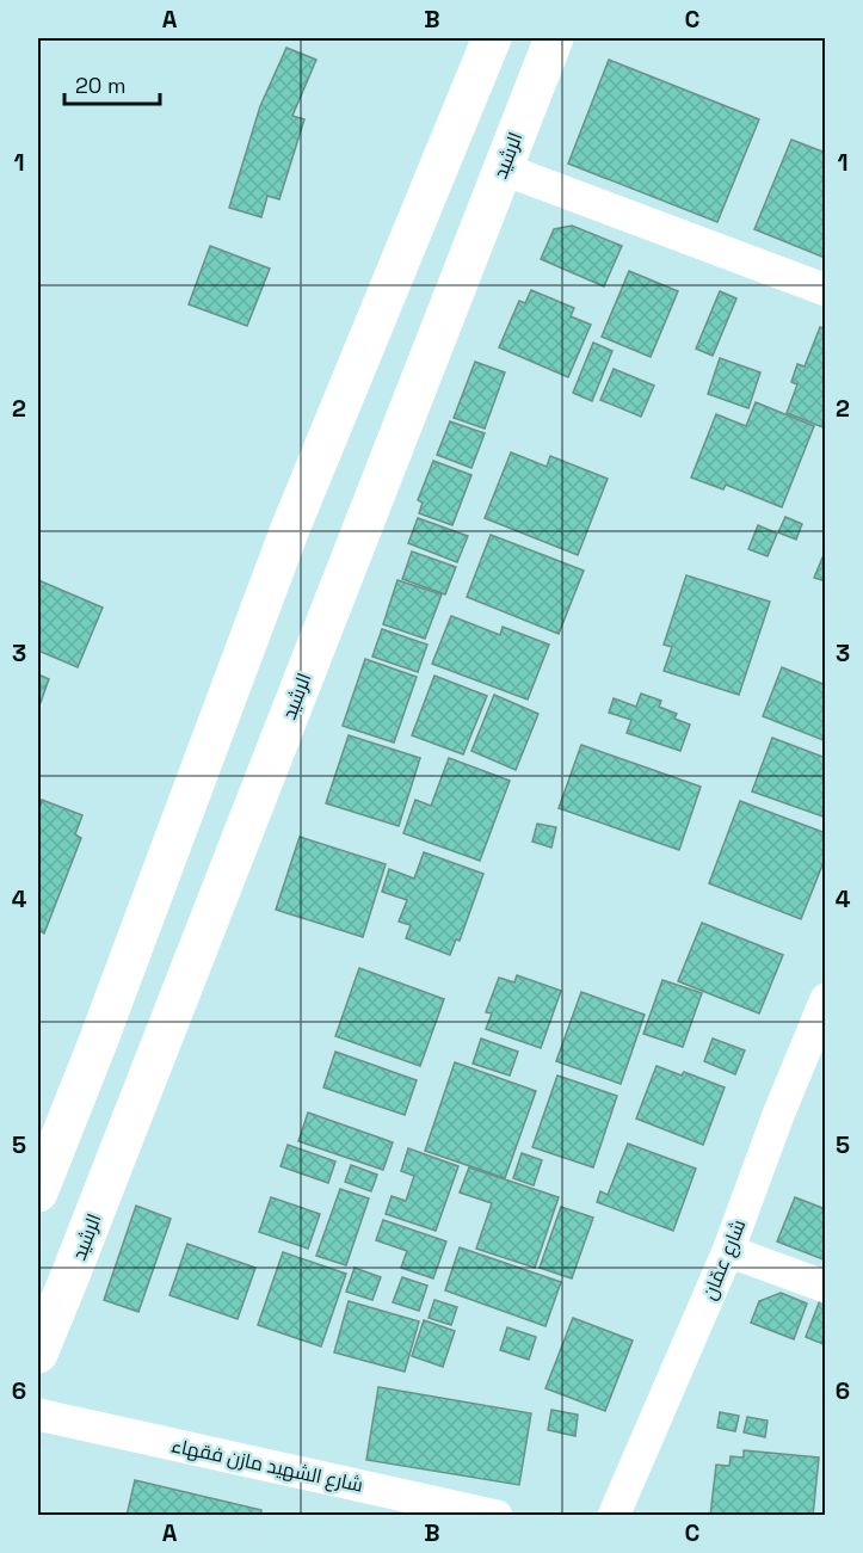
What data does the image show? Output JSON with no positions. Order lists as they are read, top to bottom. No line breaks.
{"streets":{"main road":["الرشيد"],"street":["شارع عمّان","شارع الشهيد مازن فقهاء"]},"scale_bar":"20 m","grid":{"columns":["A","B","C"],"rows":["1","2","3","4","5","6"]}}
